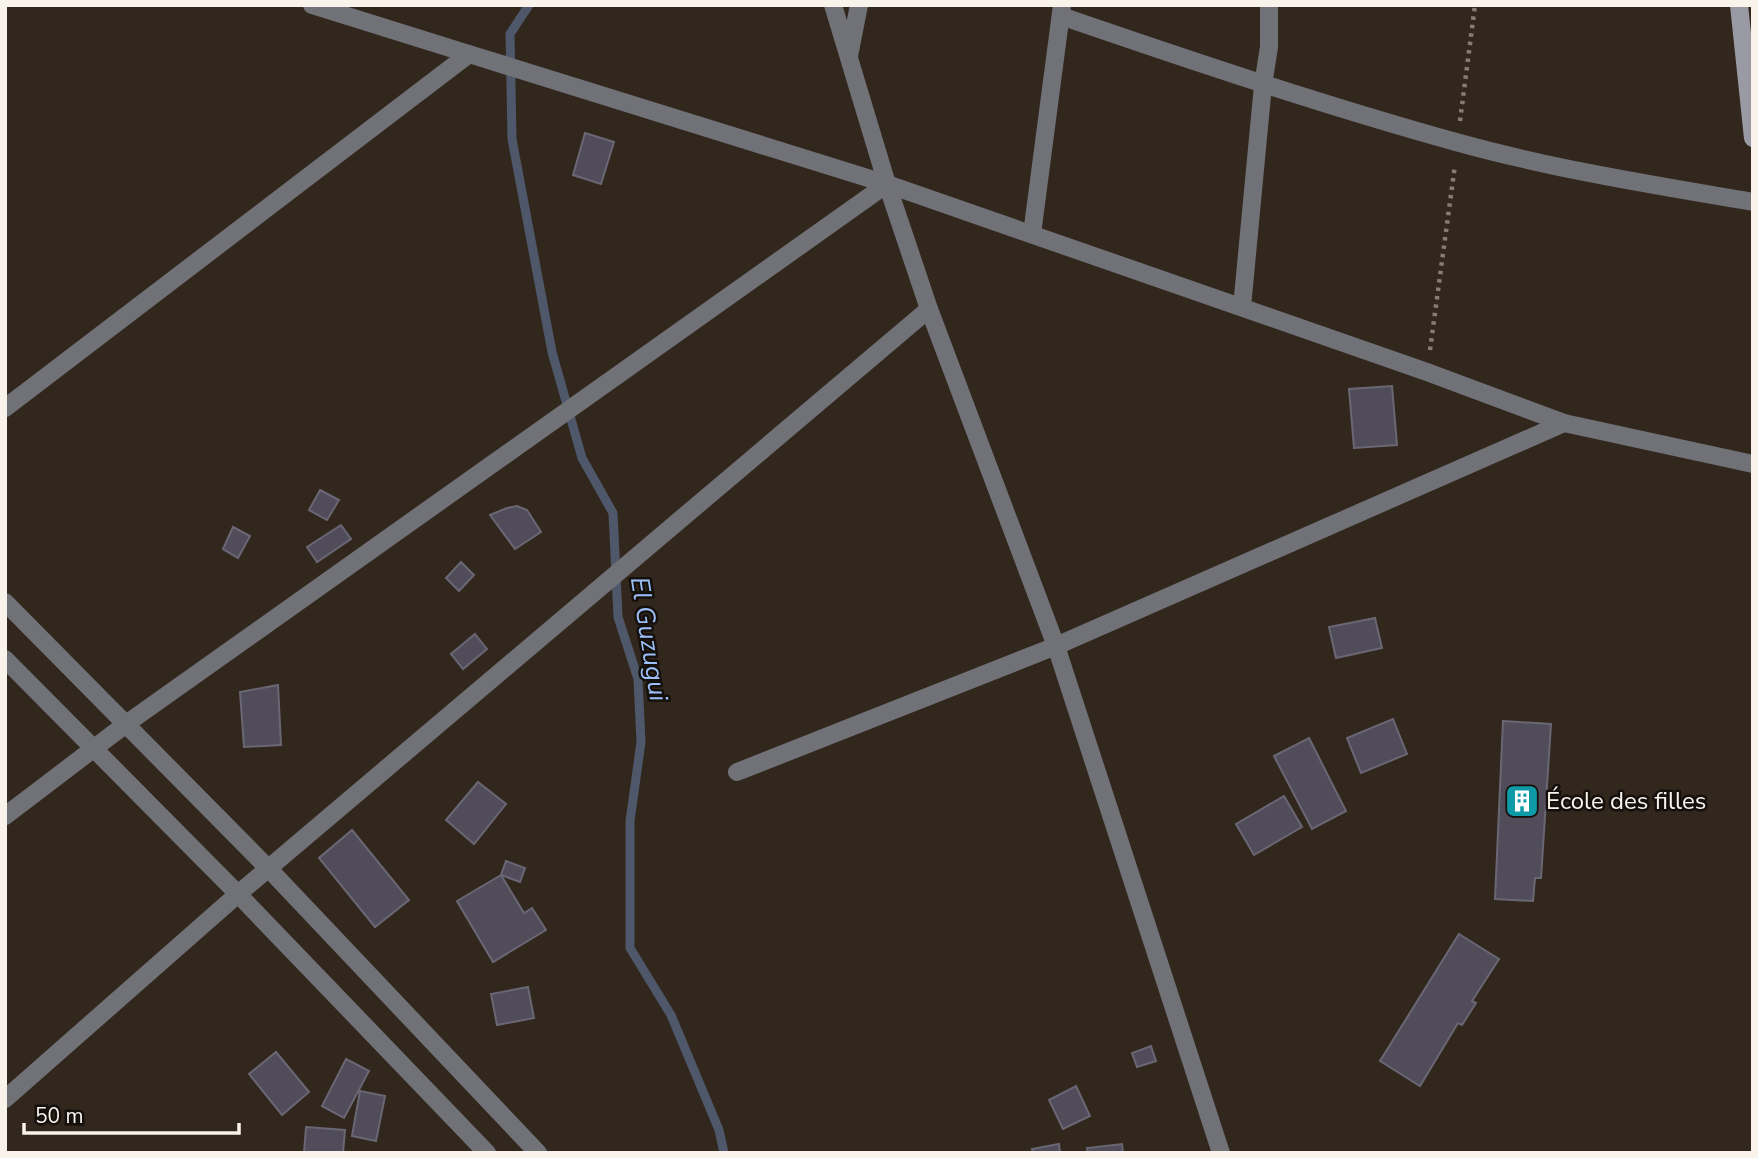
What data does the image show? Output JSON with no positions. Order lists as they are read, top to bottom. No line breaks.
{"water":["El Guzugui"],"places":{"building":["École des filles"]},"scale_bar":"50 m"}
